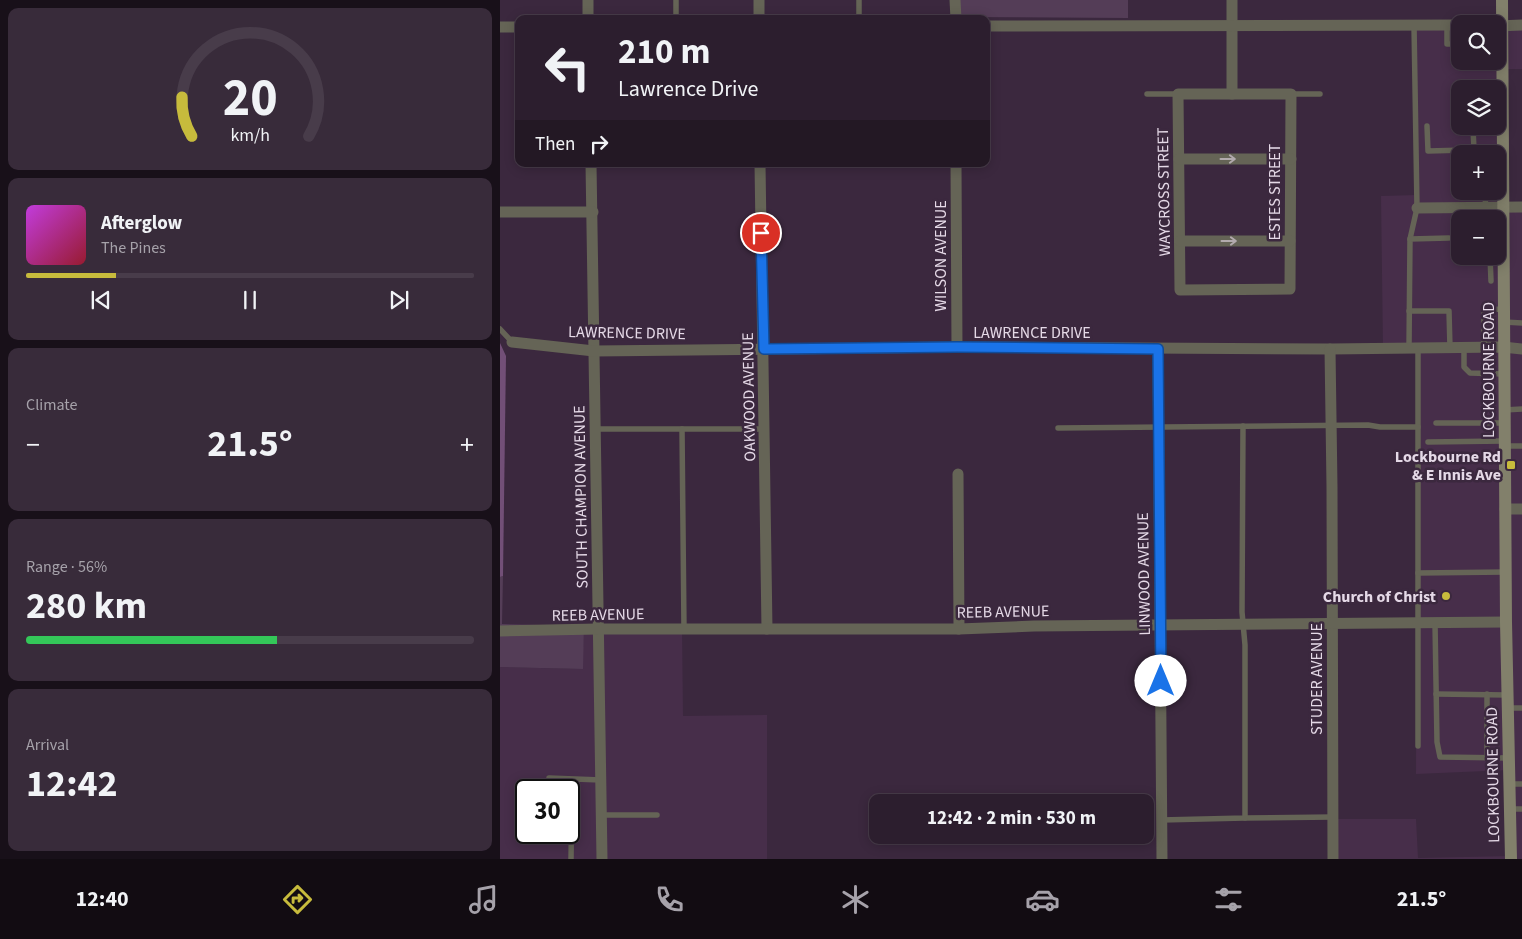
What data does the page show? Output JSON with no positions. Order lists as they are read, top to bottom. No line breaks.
{"streets":{"main road":["LOCKBOURNE ROAD"],"street":["WAYCROSS STREET","ESTES STREET","WILSON AVENUE","LAWRENCE DRIVE","OAKWOOD AVENUE","SOUTH CHAMPION AVENUE","LINWOOD AVENUE","REEB AVENUE","STUDER AVENUE"]},"crossings":[["WAYCROSS STREET","ESTES STREET"],["WILSON AVENUE","LAWRENCE DRIVE"],["LAWRENCE DRIVE","LOCKBOURNE ROAD"],["LAWRENCE DRIVE","OAKWOOD AVENUE"],["LAWRENCE DRIVE","SOUTH CHAMPION AVENUE"],["LAWRENCE DRIVE","LINWOOD AVENUE"],["LAWRENCE DRIVE","STUDER AVENUE"],["LOCKBOURNE ROAD","REEB AVENUE"],["OAKWOOD AVENUE","REEB AVENUE"],["SOUTH CHAMPION AVENUE","REEB AVENUE"],["LINWOOD AVENUE","REEB AVENUE"],["REEB AVENUE","STUDER AVENUE"]],"places":{"transit":["Lockbourne Rd & E Innis Ave"],"other":["Church of Christ"]},"page":{"map_buttons":["+","−"],"turn":["210 m","Lawrence Drive"],"then":"Then","song":["Afterglow","The Pines"],"tile":["Climate",["Range · 56%","280 km"],["Arrival","12:42"]],"heat":["−","21.5°","+"],"limit":"30","trip":"12:42 · 2 min · 530 m","tabs":["12:40","21.5°"],"gauge":["20","km/h"]}}
